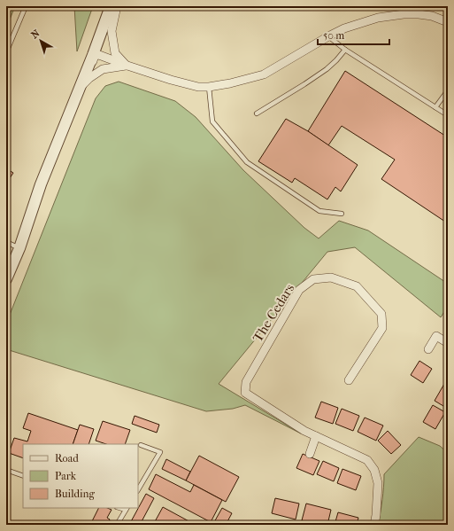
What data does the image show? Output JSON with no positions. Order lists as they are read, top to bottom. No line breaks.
{"streets":{"street":["The Cedars"]},"legend":["Road","Park","Building"],"scale_bar":"50 m","north":"top left"}
